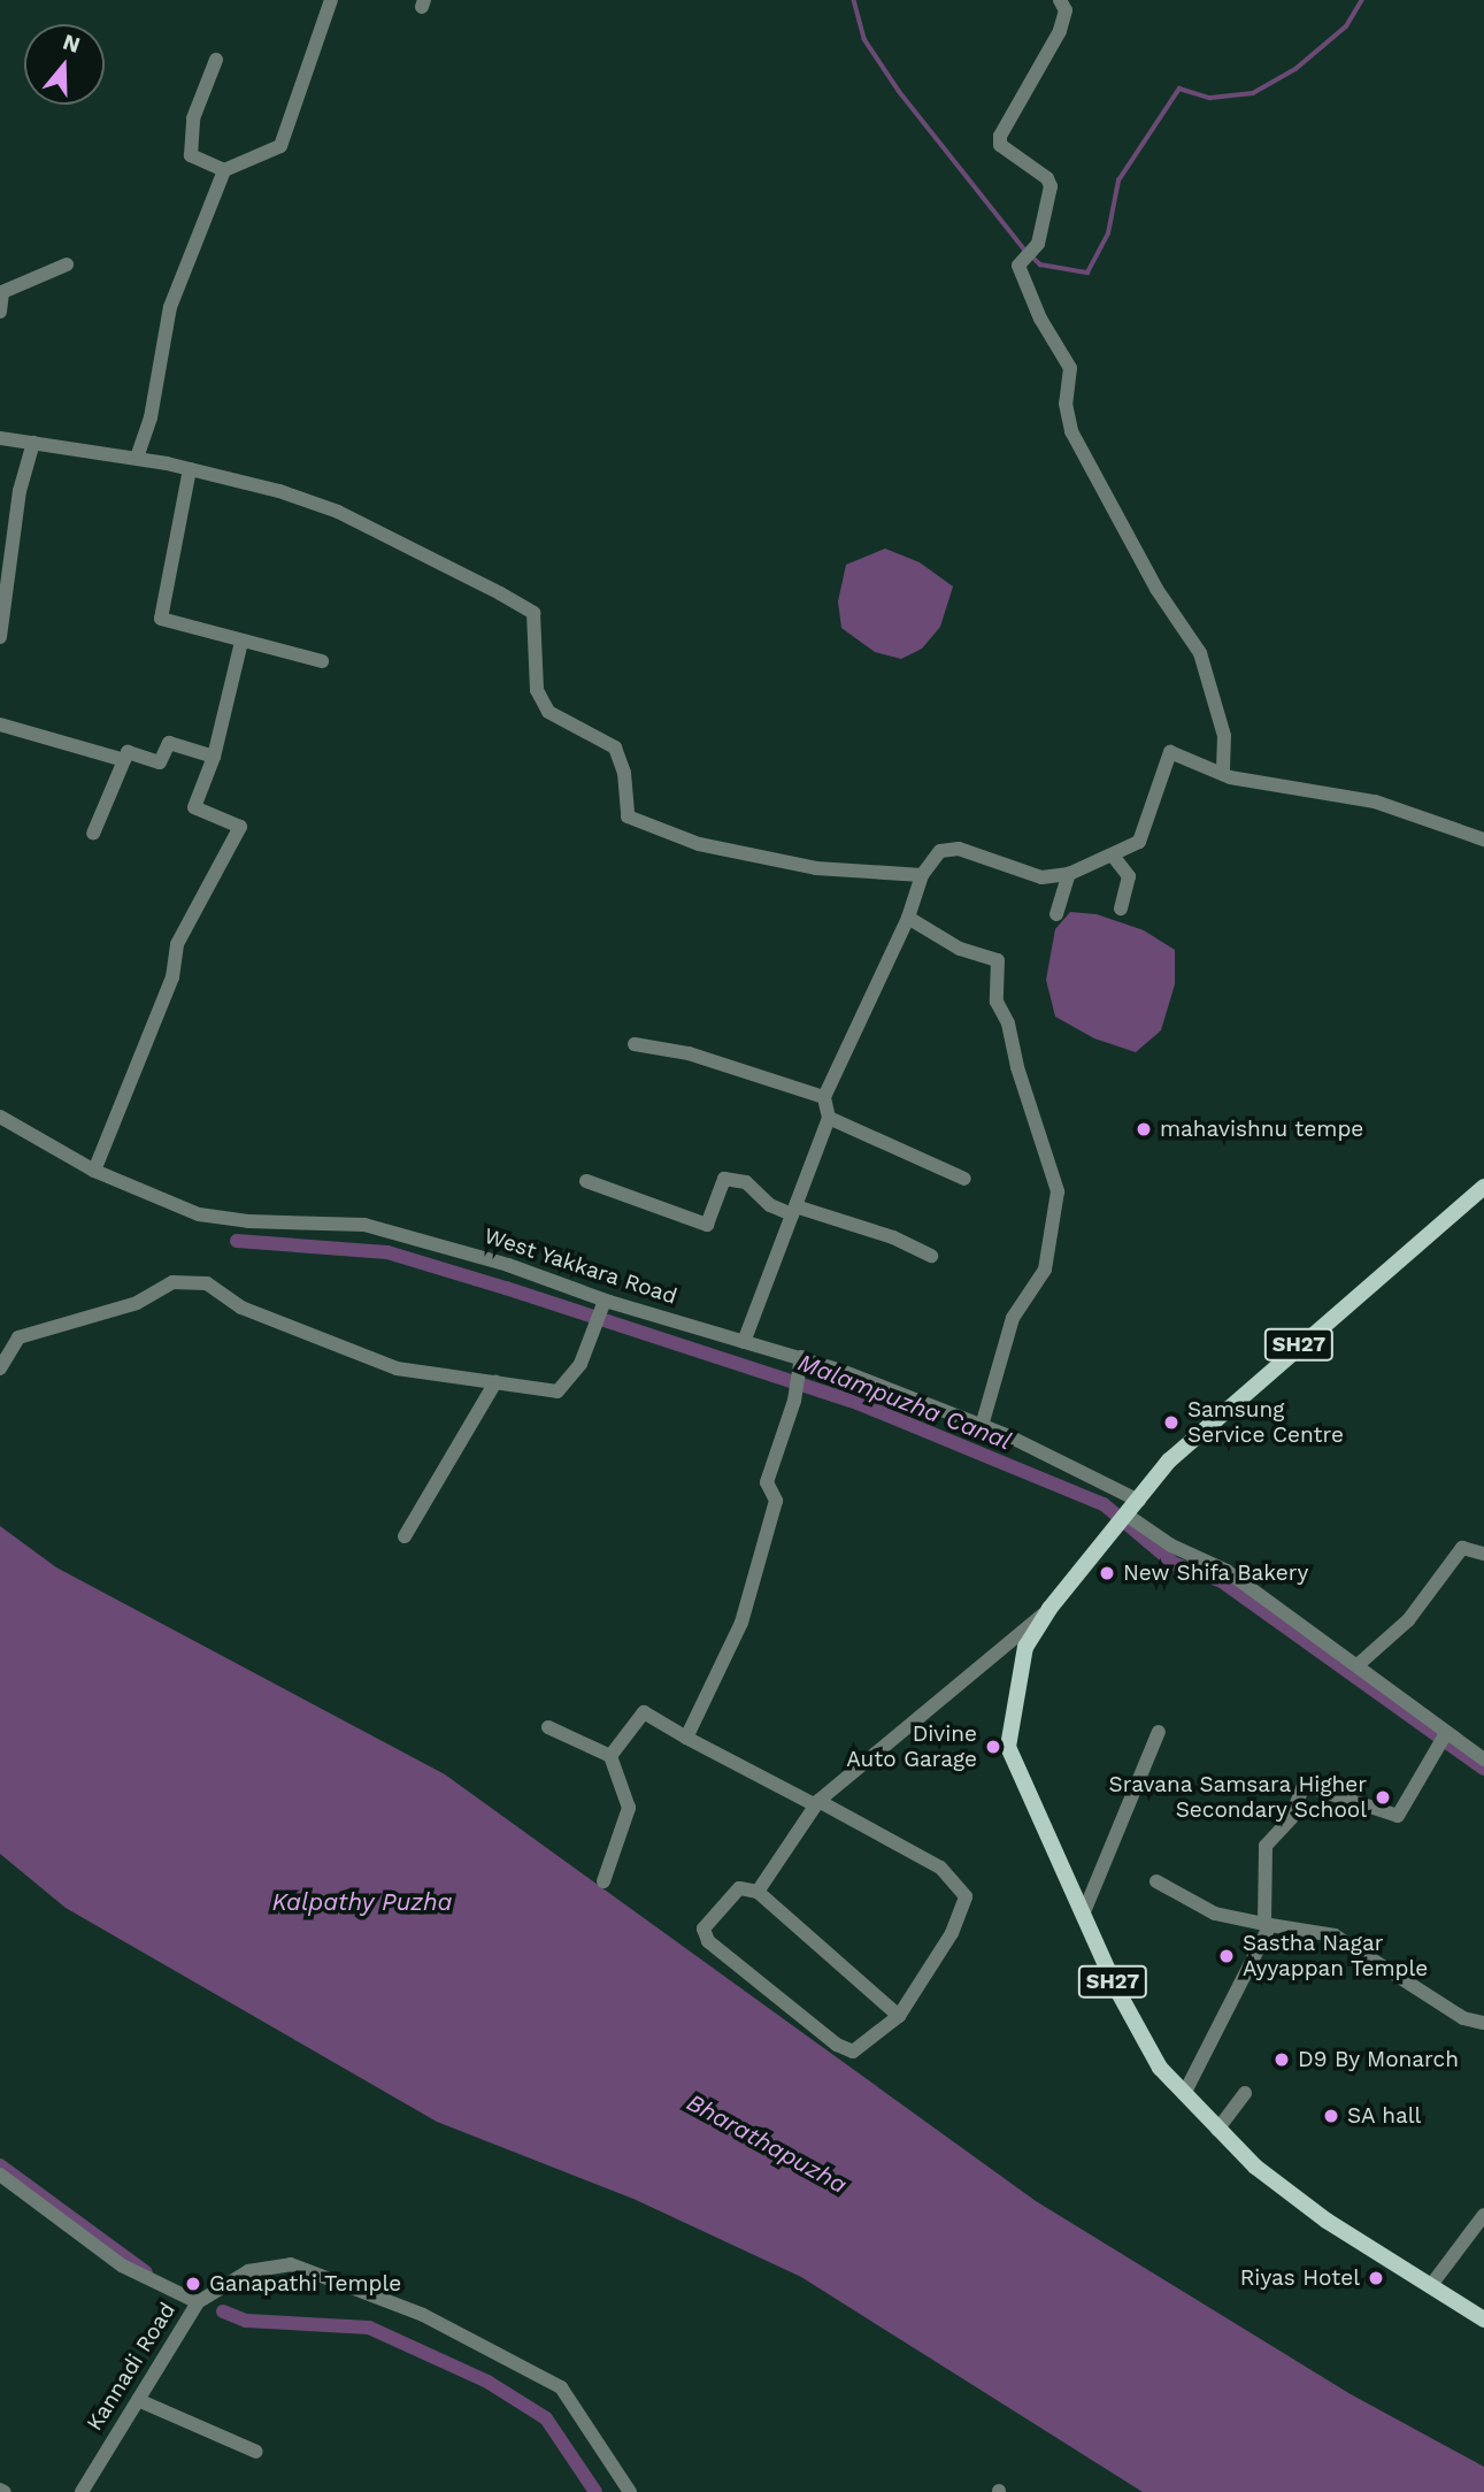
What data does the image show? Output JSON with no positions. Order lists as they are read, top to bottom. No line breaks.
{"streets":{"main road":["SH27"],"street":["West Yakkara Road","Kannadi Road"]},"crossings":[["West Yakkara Road","SH27"]],"water":["Malampuzha Canal","Kalpathy Puzha","Bharathapuzha"],"places":["mahavishnu tempe","Samsung Service Centre","New Shifa Bakery","Divine Auto Garage","Sravana Samsara Higher Secondary School","Sastha Nagar Ayyappan Temple","D9 By Monarch","SA hall","Riyas Hotel","Ganapathi Temple"],"north":"top"}
